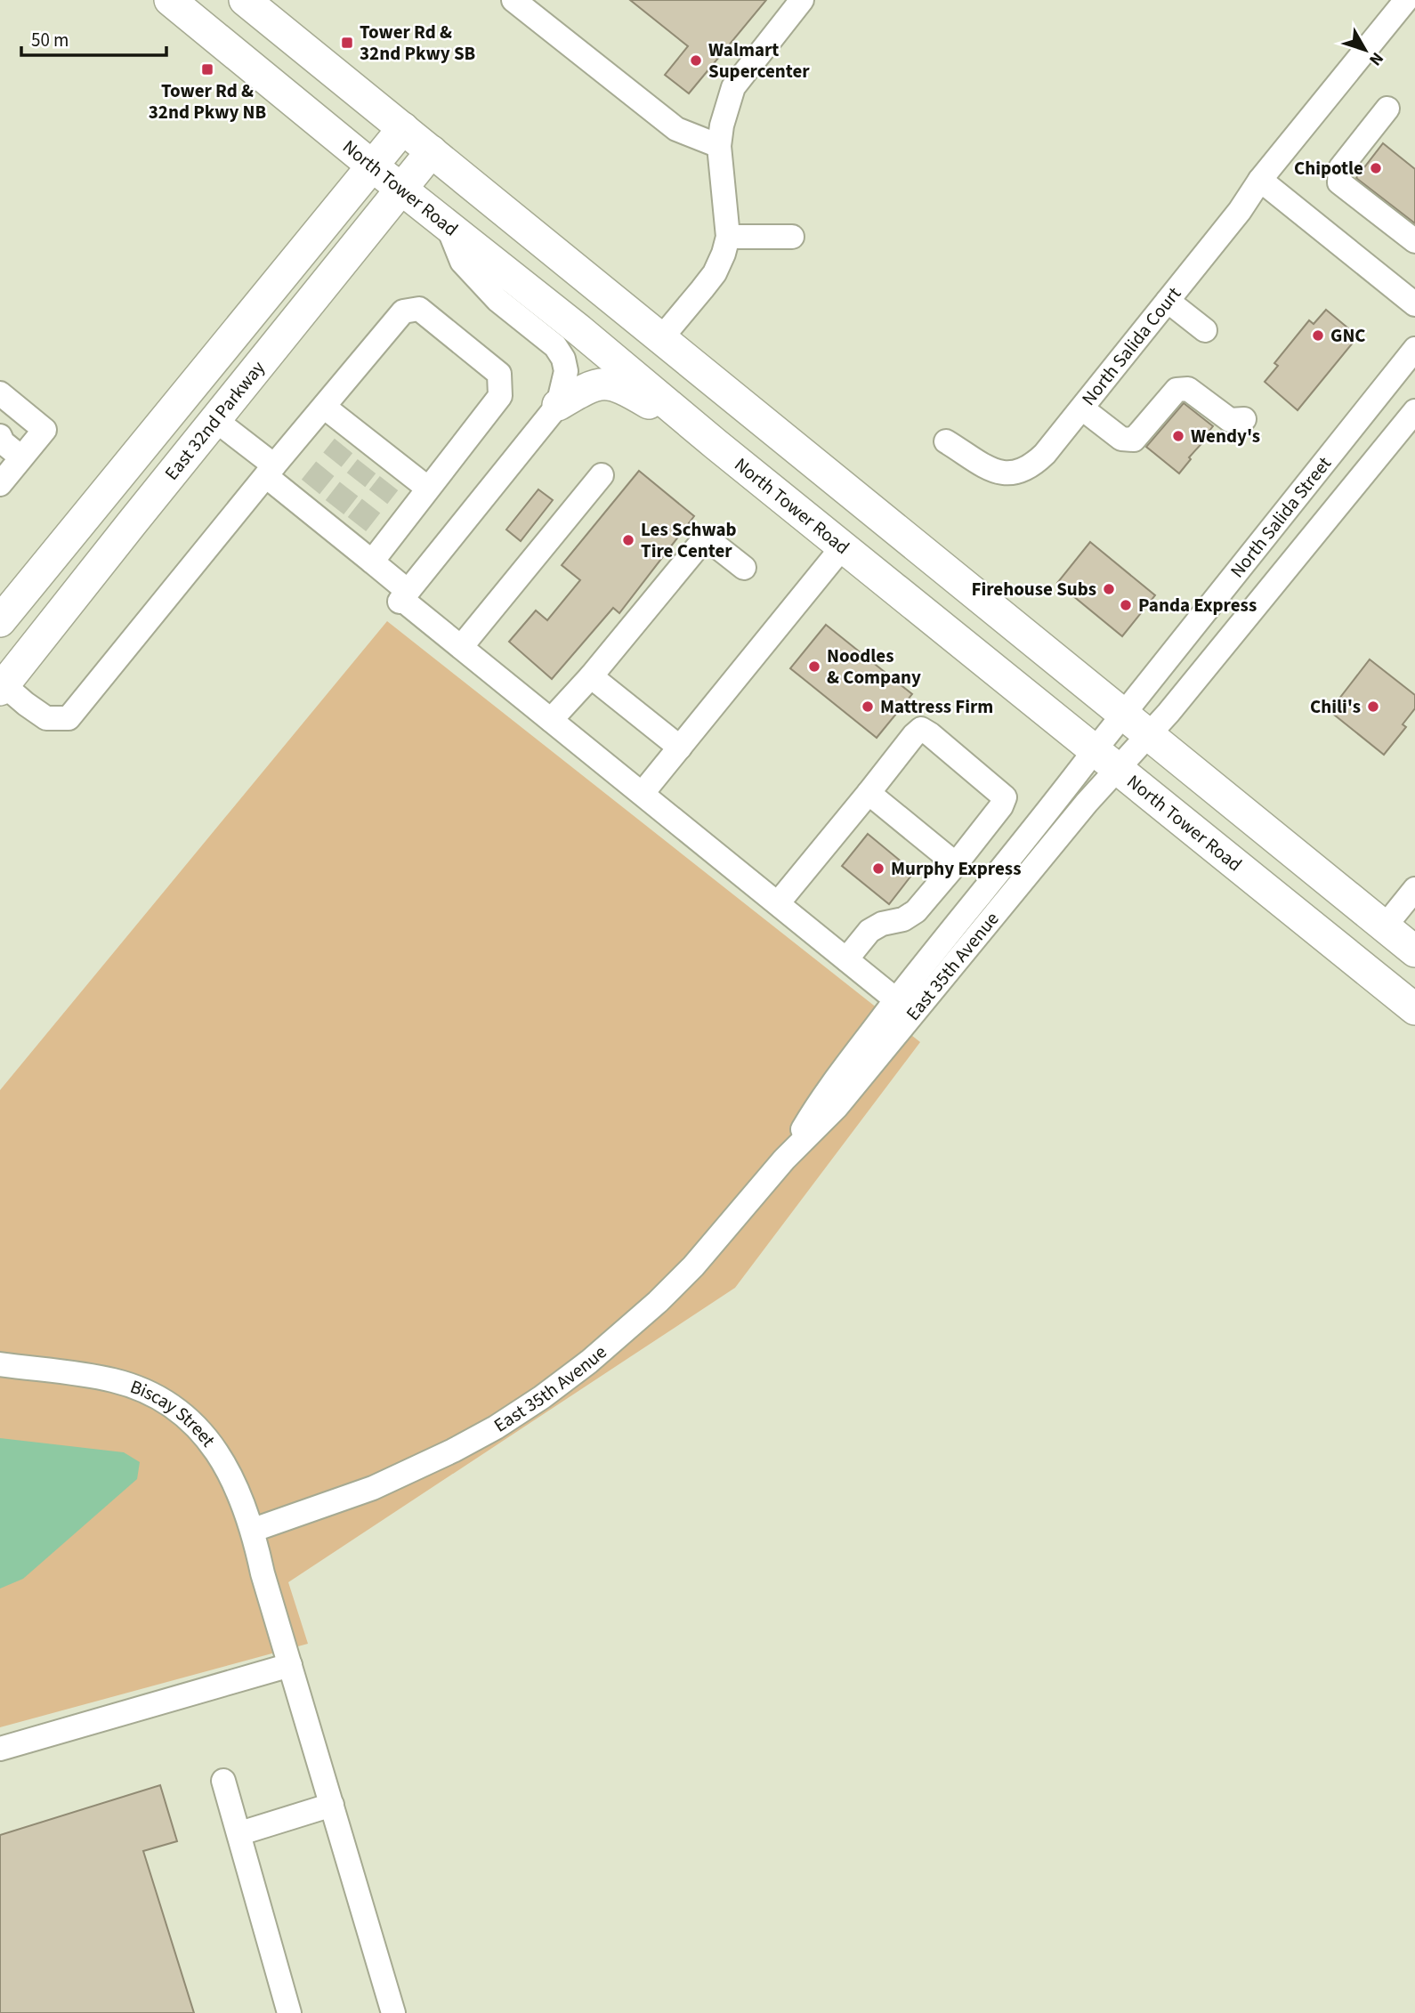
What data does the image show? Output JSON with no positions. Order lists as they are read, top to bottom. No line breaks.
{"streets":{"main road":["North Tower Road","East 32nd Parkway"],"street":["North Salida Court","North Salida Street","East 35th Avenue","Biscay Street"]},"crossings":[["North Tower Road","East 32nd Parkway"],["North Tower Road","North Salida Street"],["North Tower Road","East 35th Avenue"],["North Salida Street","East 35th Avenue"],["East 35th Avenue","Biscay Street"]],"places":{"transit":["Tower Rd & 32nd Pkwy SB","Tower Rd & 32nd Pkwy NB"],"other":["Walmart Supercenter","Chipotle","GNC","Wendy's","Les Schwab Tire Center","Firehouse Subs","Panda Express","Noodles & Company","Mattress Firm","Chili's","Murphy Express"]},"scale_bar":"50 m","north":"bottom right"}
